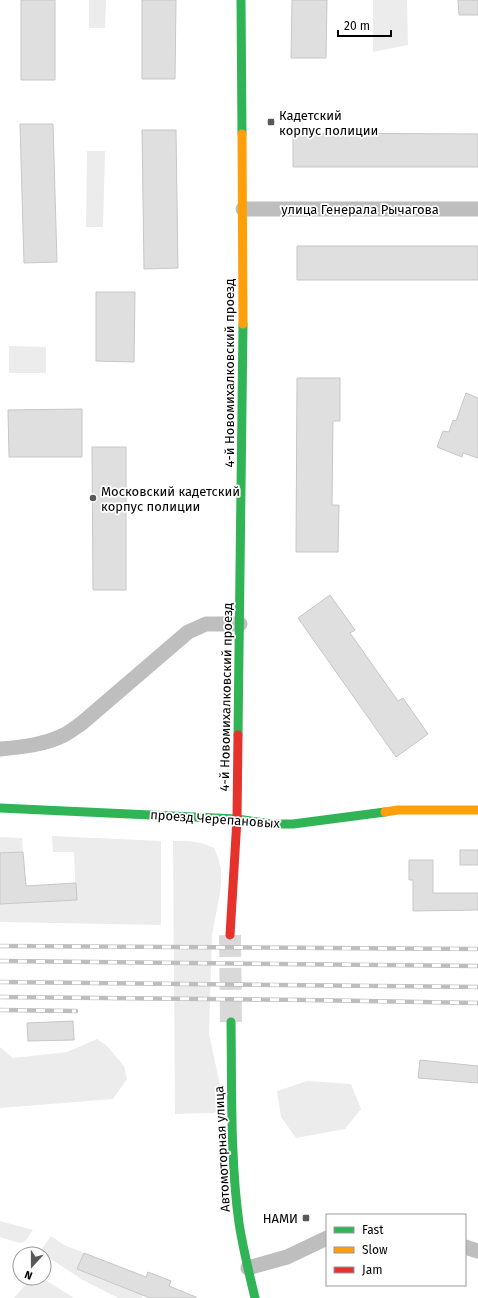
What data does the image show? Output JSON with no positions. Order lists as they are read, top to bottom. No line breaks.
{"streets":{"street":["улица Генерала Рычагова","4-й Новомихалковский проезд","проезд Черепановых","Автомоторная улица"]},"crossings":[["улица Генерала Рычагова","4-й Новомихалковский проезд"],["4-й Новомихалковский проезд","проезд Черепановых"]],"places":{"transit":["Кадетский корпус полиции","НАМИ"],"other":["Московский кадетский корпус полиции"]},"legend":["Fast","Slow","Jam"],"scale_bar":"20 m","north":"bottom"}
